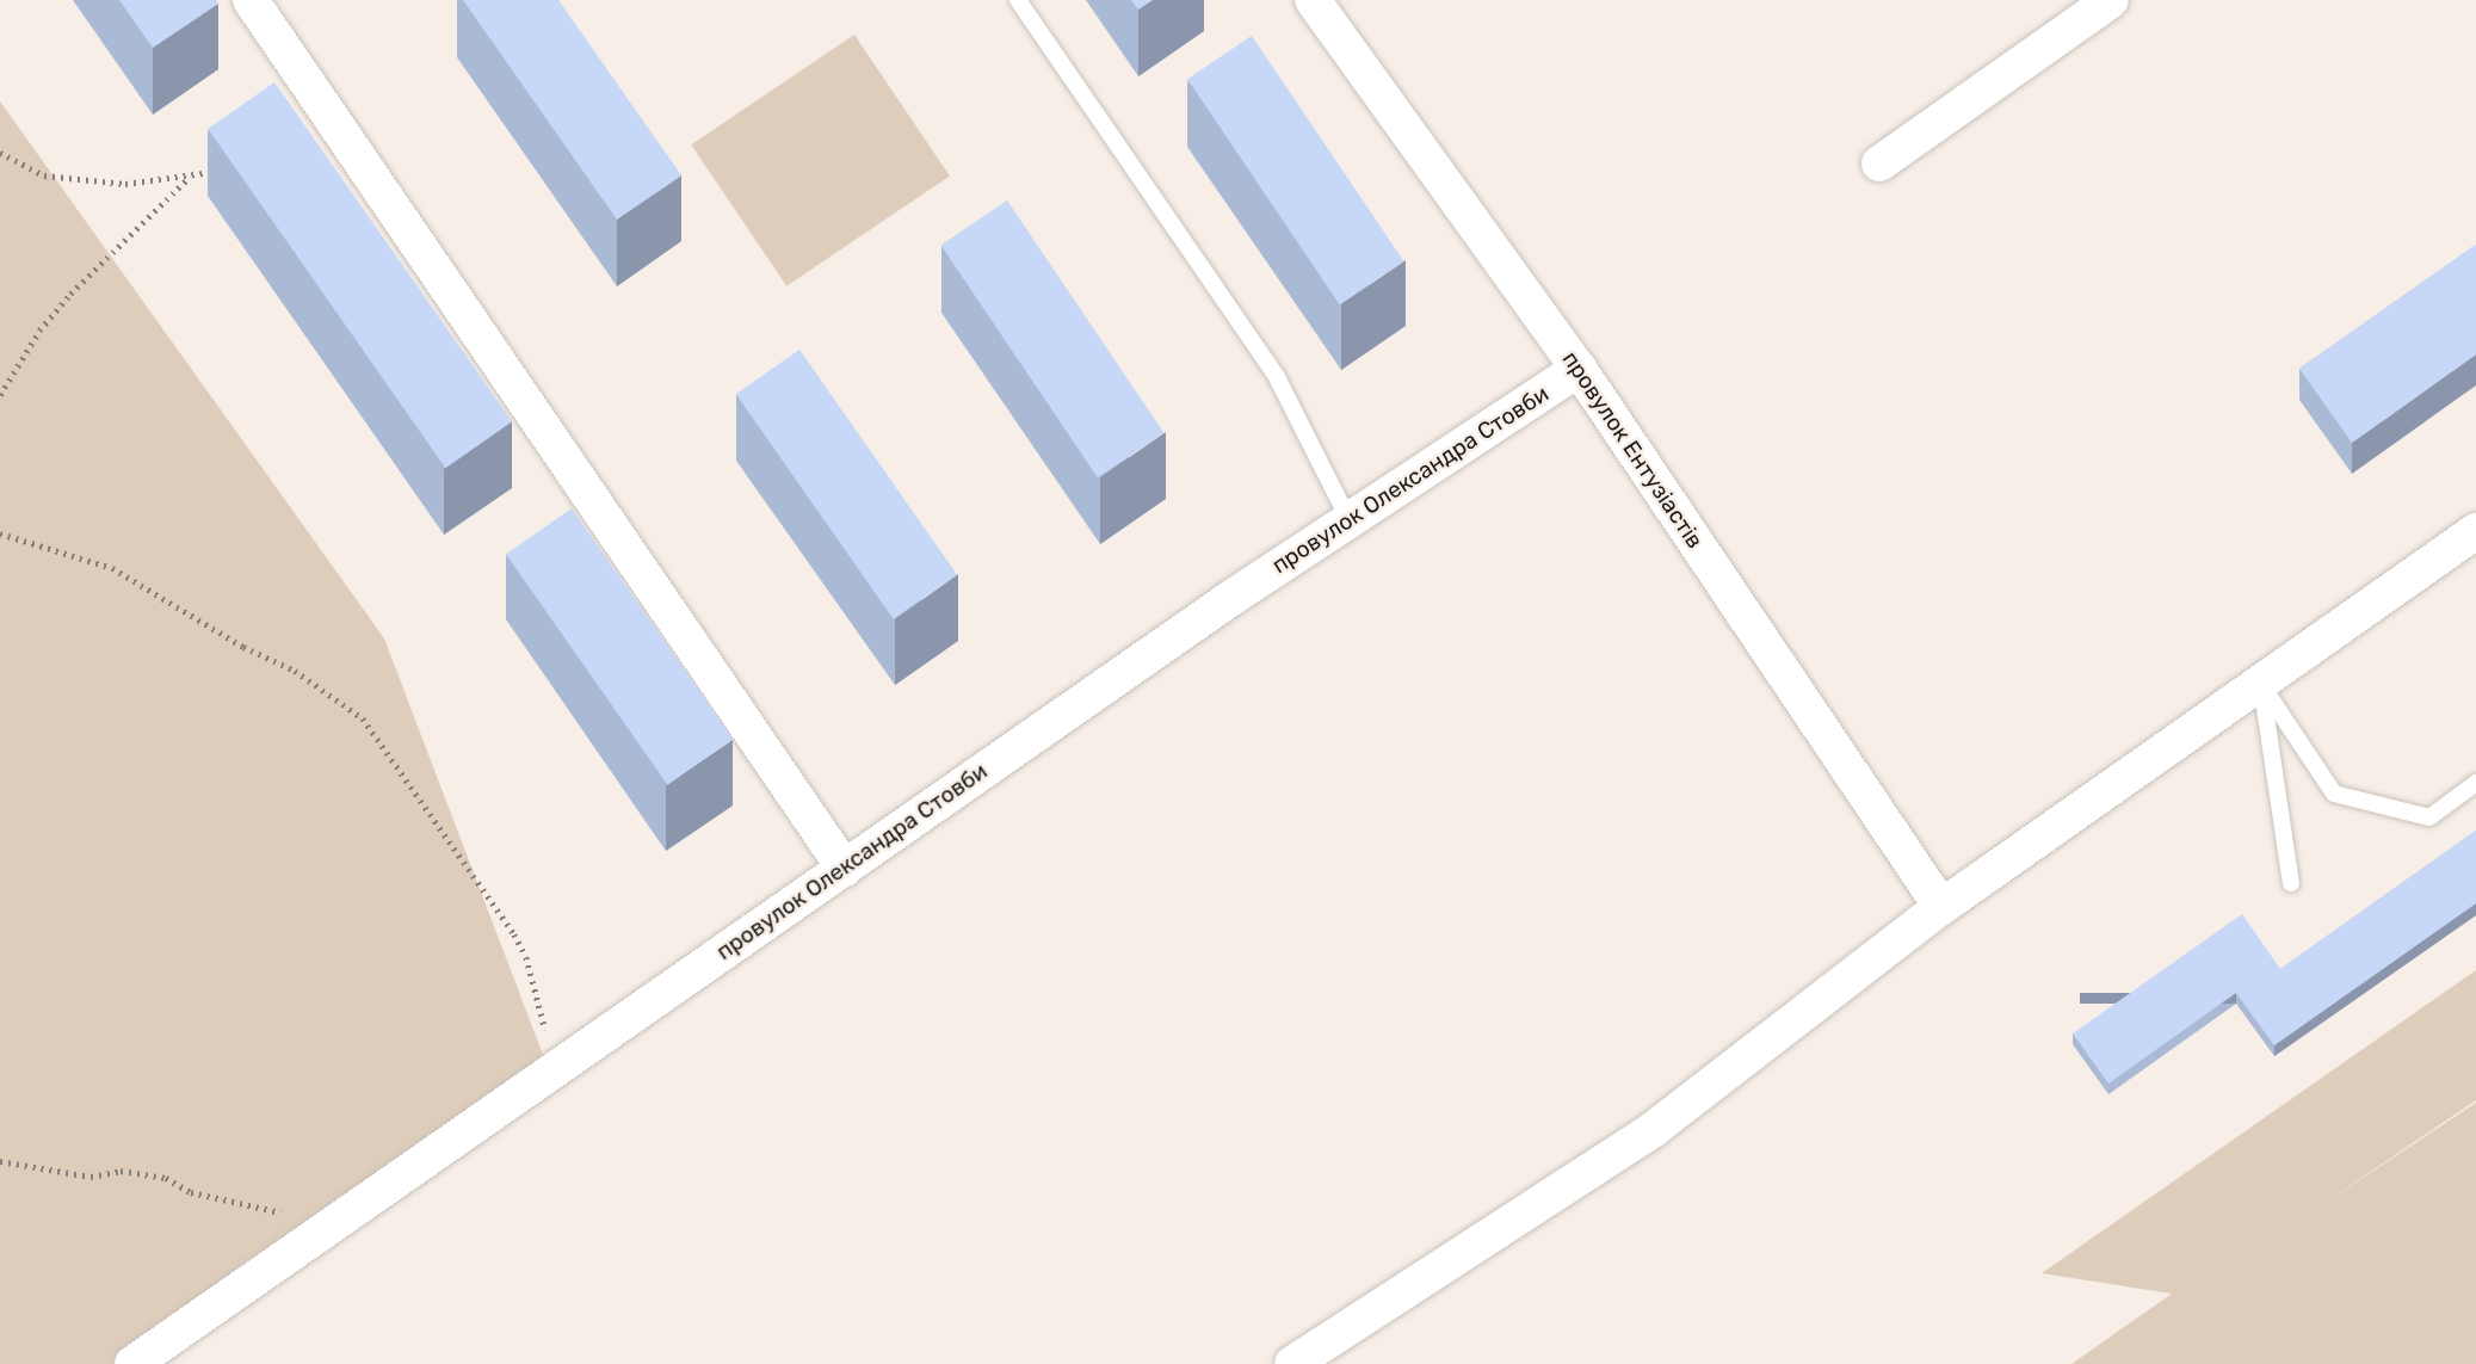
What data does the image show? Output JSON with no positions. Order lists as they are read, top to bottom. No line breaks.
{"streets":{"street":["провулок Ентузіастів","провулок Олександра Стовби"]},"crossings":[["провулок Ентузіастів","провулок Олександра Стовби"]]}
